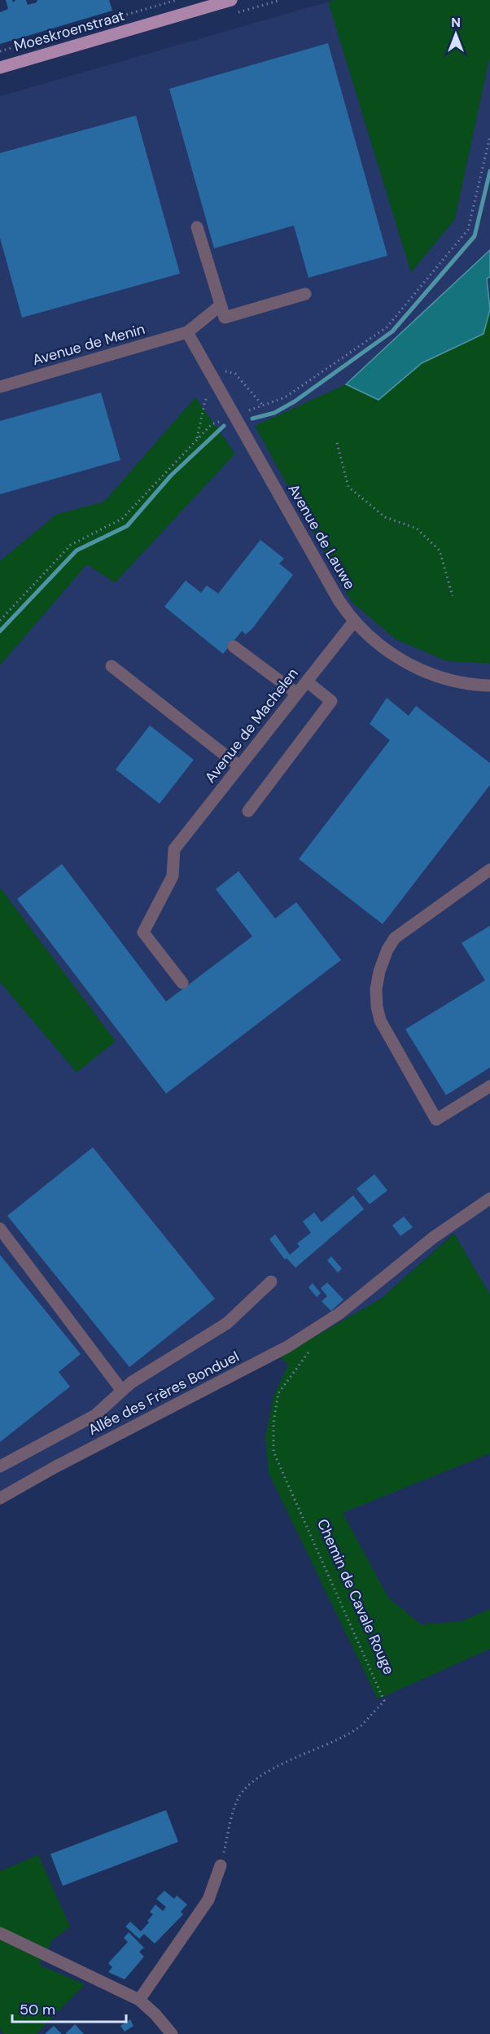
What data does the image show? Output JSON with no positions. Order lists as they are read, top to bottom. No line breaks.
{"streets":{"main road":["Moeskroenstraat"],"street":["Avenue de Menin","Avenue de Lauwe","Avenue de Machelen","Allée des Frères Bonduel"],"path":["Chemin de Cavale Rouge"]},"crossings":[["Avenue de Menin","Avenue de Lauwe"],["Avenue de Lauwe","Avenue de Machelen"]],"scale_bar":"50 m","north":"top"}
